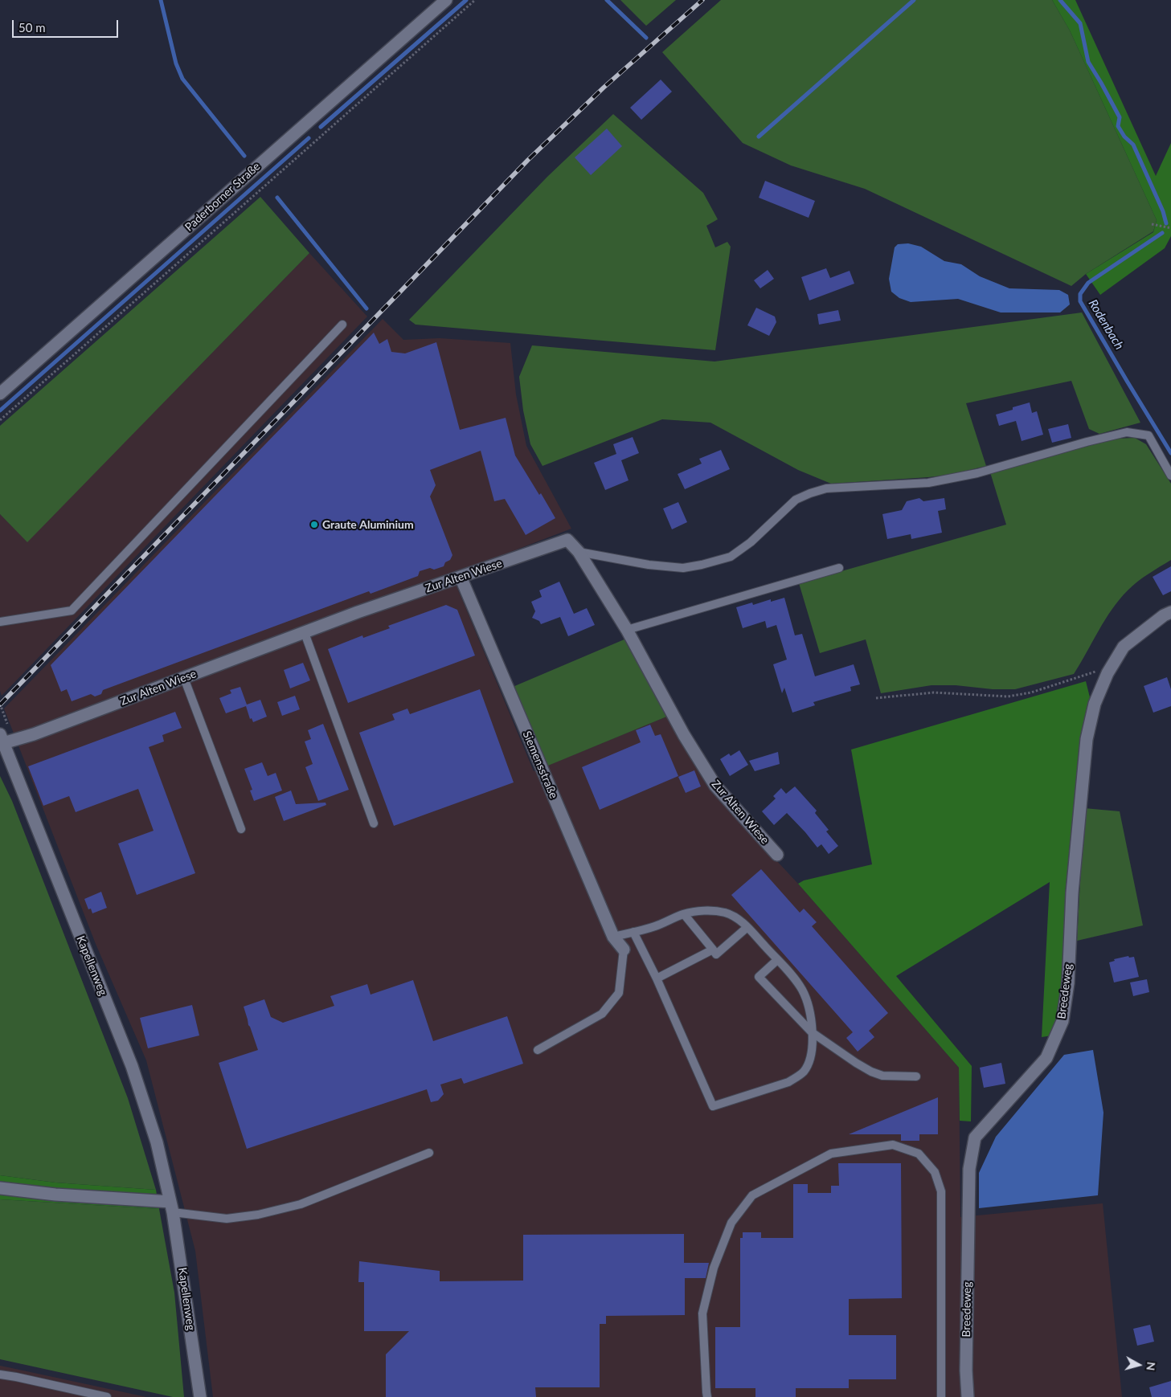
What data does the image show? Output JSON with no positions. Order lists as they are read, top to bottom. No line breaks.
{"streets":{"street":["Paderborner Straße","Zur Alten Wiese","Siemensstraße","Kapellenweg","Breedeweg"]},"crossings":[["Zur Alten Wiese","Siemensstraße"],["Zur Alten Wiese","Kapellenweg"]],"water":["Rodenbach"],"places":["Graute Aluminium"],"scale_bar":"50 m","north":"right"}
